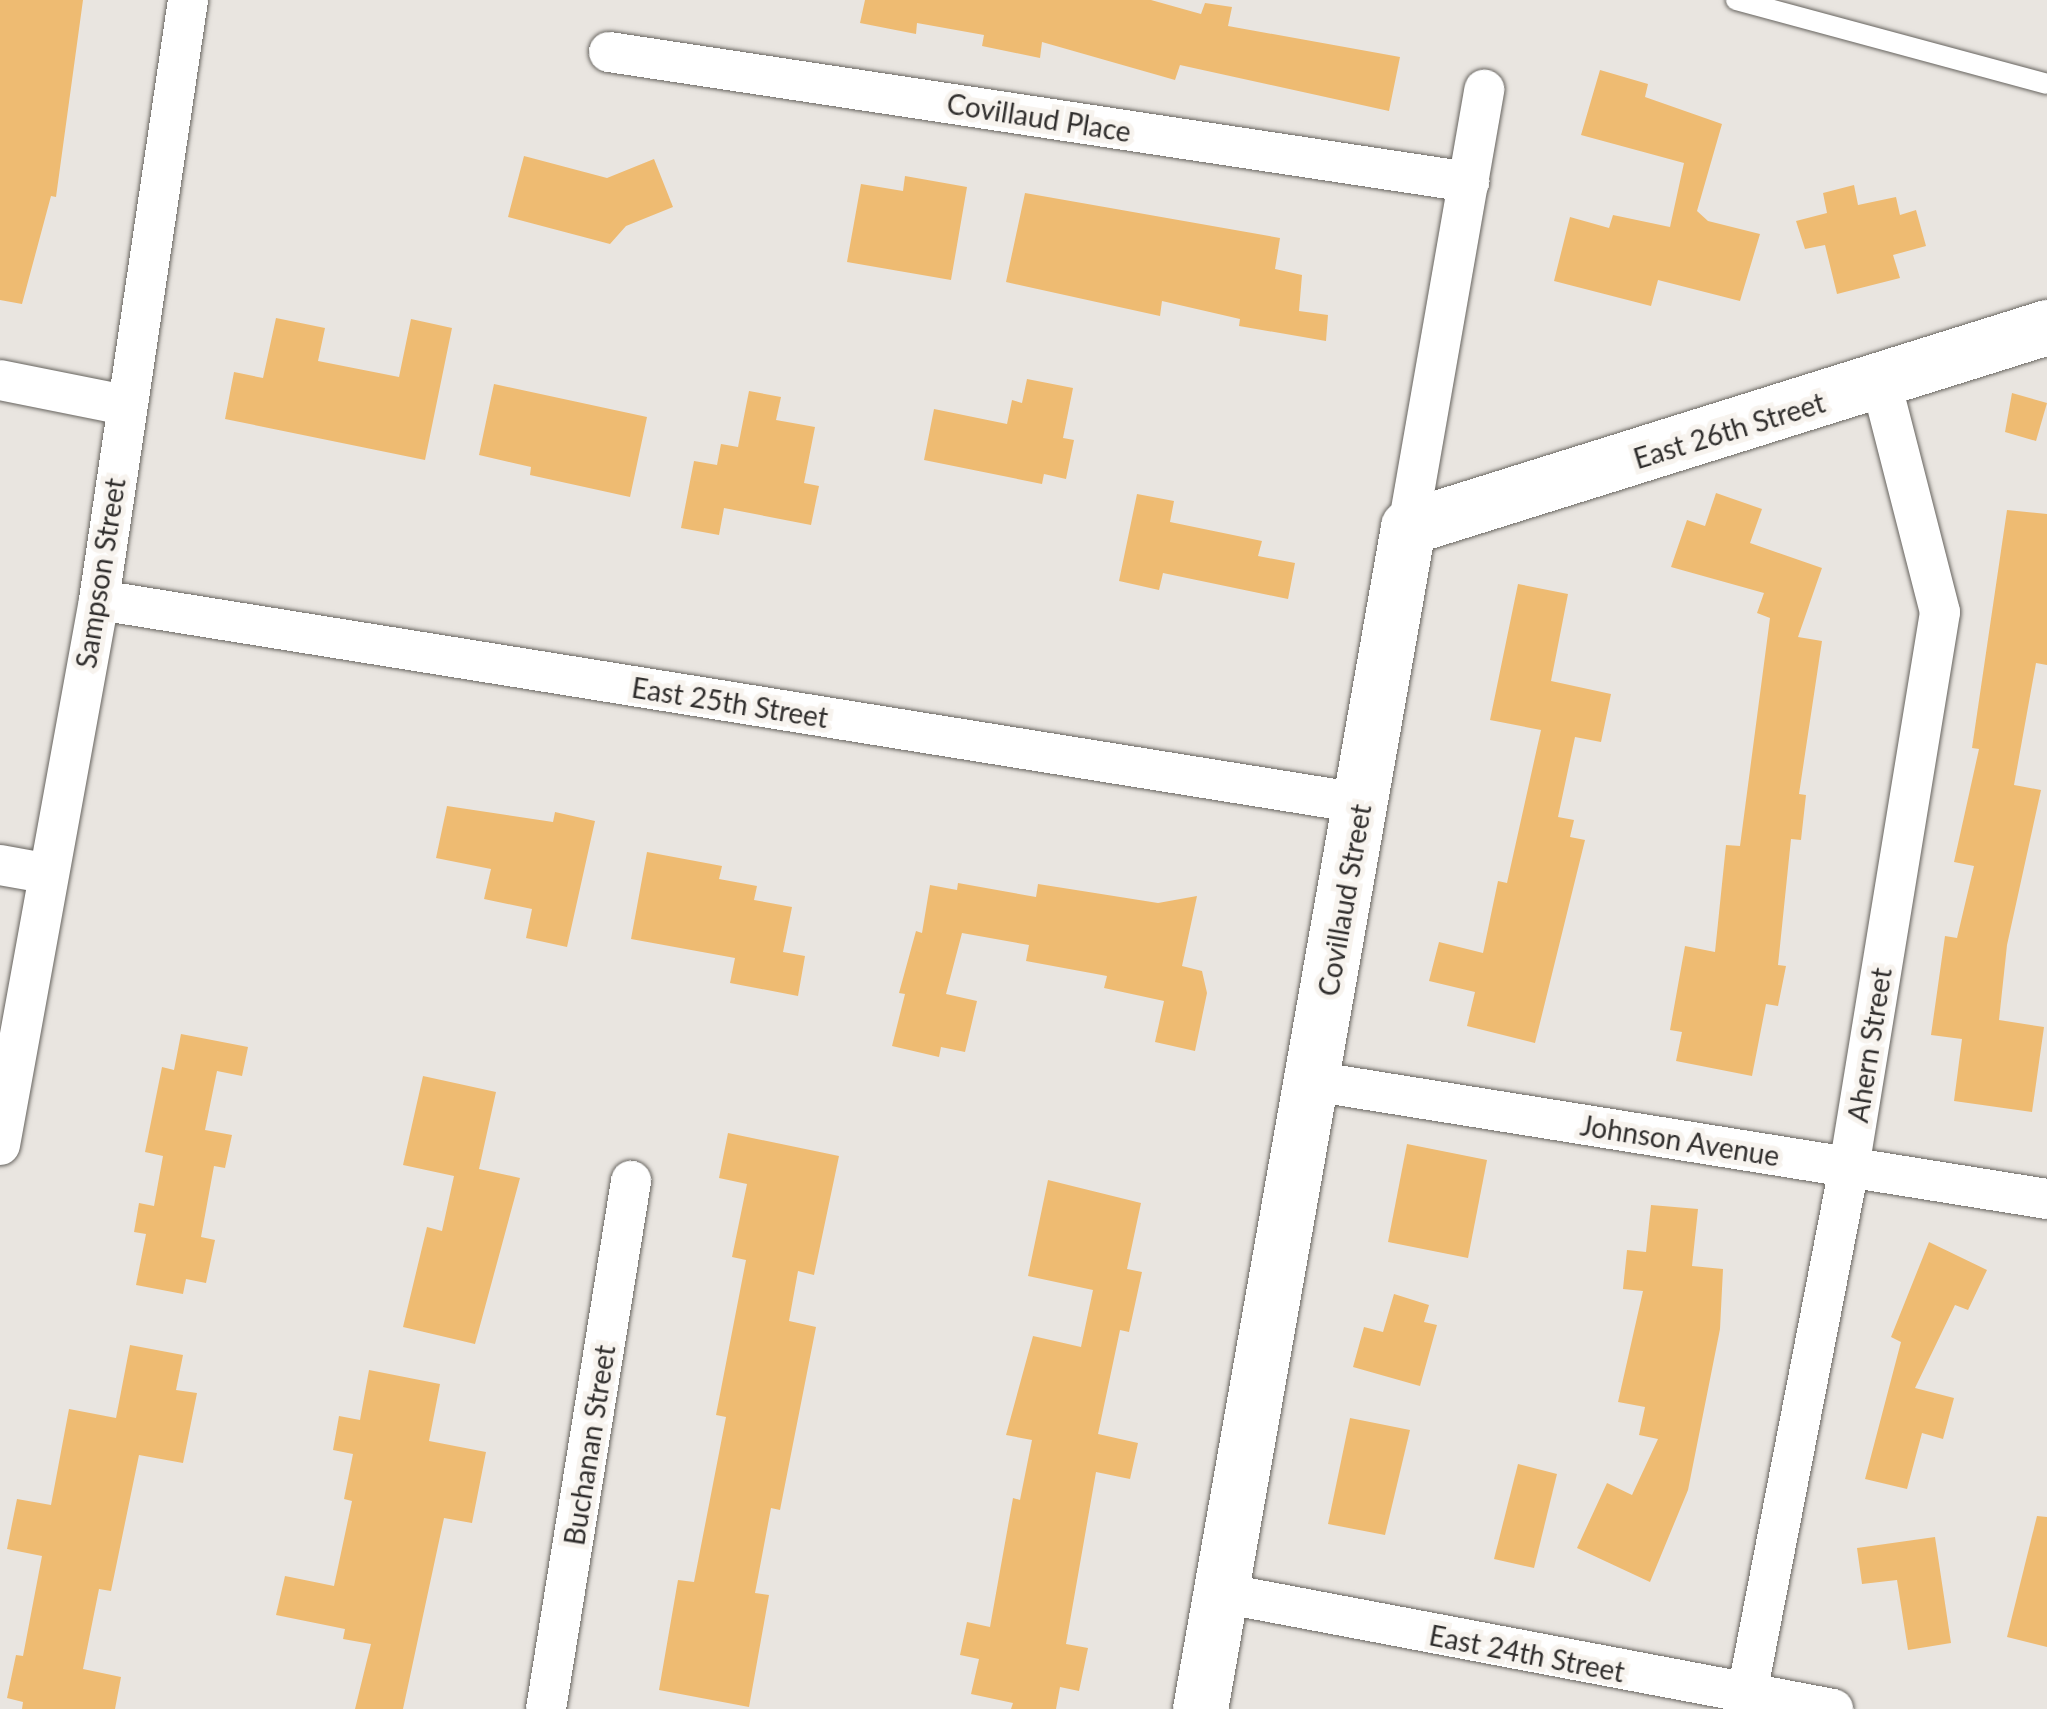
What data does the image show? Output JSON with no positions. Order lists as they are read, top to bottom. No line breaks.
{"streets":{"street":["Covillaud Place","East 26th Street","Sampson Street","East 25th Street","Covillaud Street","Ahern Street","Johnson Avenue","Buchanan Street","East 24th Street"]},"crossings":[["Covillaud Place","Covillaud Street"],["East 26th Street","Covillaud Street"],["East 26th Street","Ahern Street"],["Sampson Street","East 25th Street"],["East 25th Street","Covillaud Street"],["Covillaud Street","Johnson Avenue"],["Covillaud Street","East 24th Street"],["Ahern Street","Johnson Avenue"],["Ahern Street","East 24th Street"]]}
